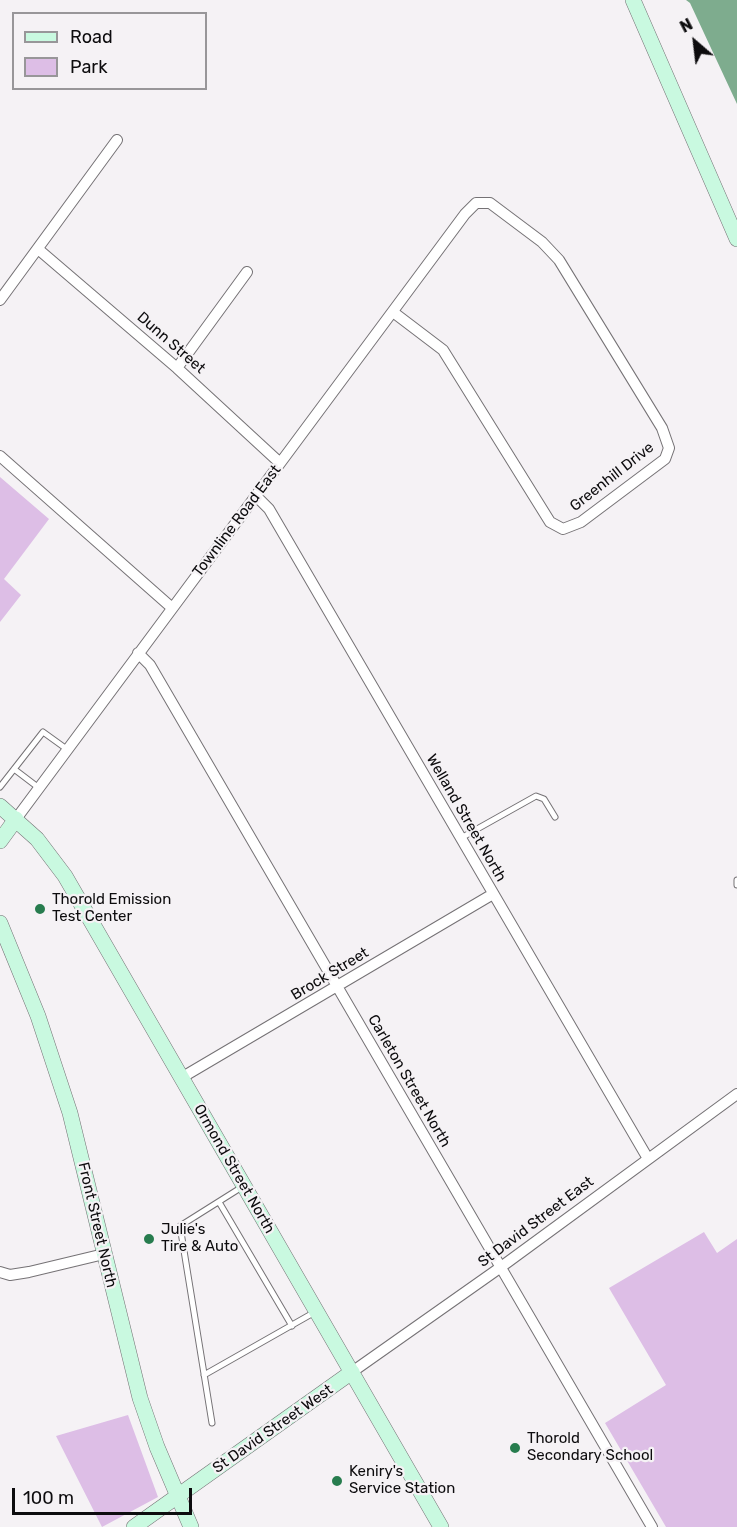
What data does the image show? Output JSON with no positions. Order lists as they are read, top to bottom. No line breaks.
{"streets":{"street":["Dunn Street","Greenhill Drive","Townline Road East","Welland Street North","Brock Street","Carleton Street North","Ormond Street North","St David Street East","Front Street North","St David Street West"]},"crossings":[["Dunn Street","Townline Road East"],["Greenhill Drive","Townline Road East"],["Townline Road East","Welland Street North"],["Townline Road East","Carleton Street North"],["Townline Road East","Ormond Street North"],["Welland Street North","Brock Street"],["Welland Street North","St David Street East"],["Brock Street","Carleton Street North"],["Brock Street","Ormond Street North"],["Carleton Street North","St David Street East"],["Ormond Street North","St David Street East"],["Ormond Street North","St David Street West"],["St David Street East","St David Street West"],["Front Street North","St David Street West"]],"places":["Thorold Emission Test Center","Julie's Tire & Auto","Thorold Secondary School","Keniry's Service Station"],"legend":["Road","Park"],"scale_bar":"100 m","north":"top left"}
